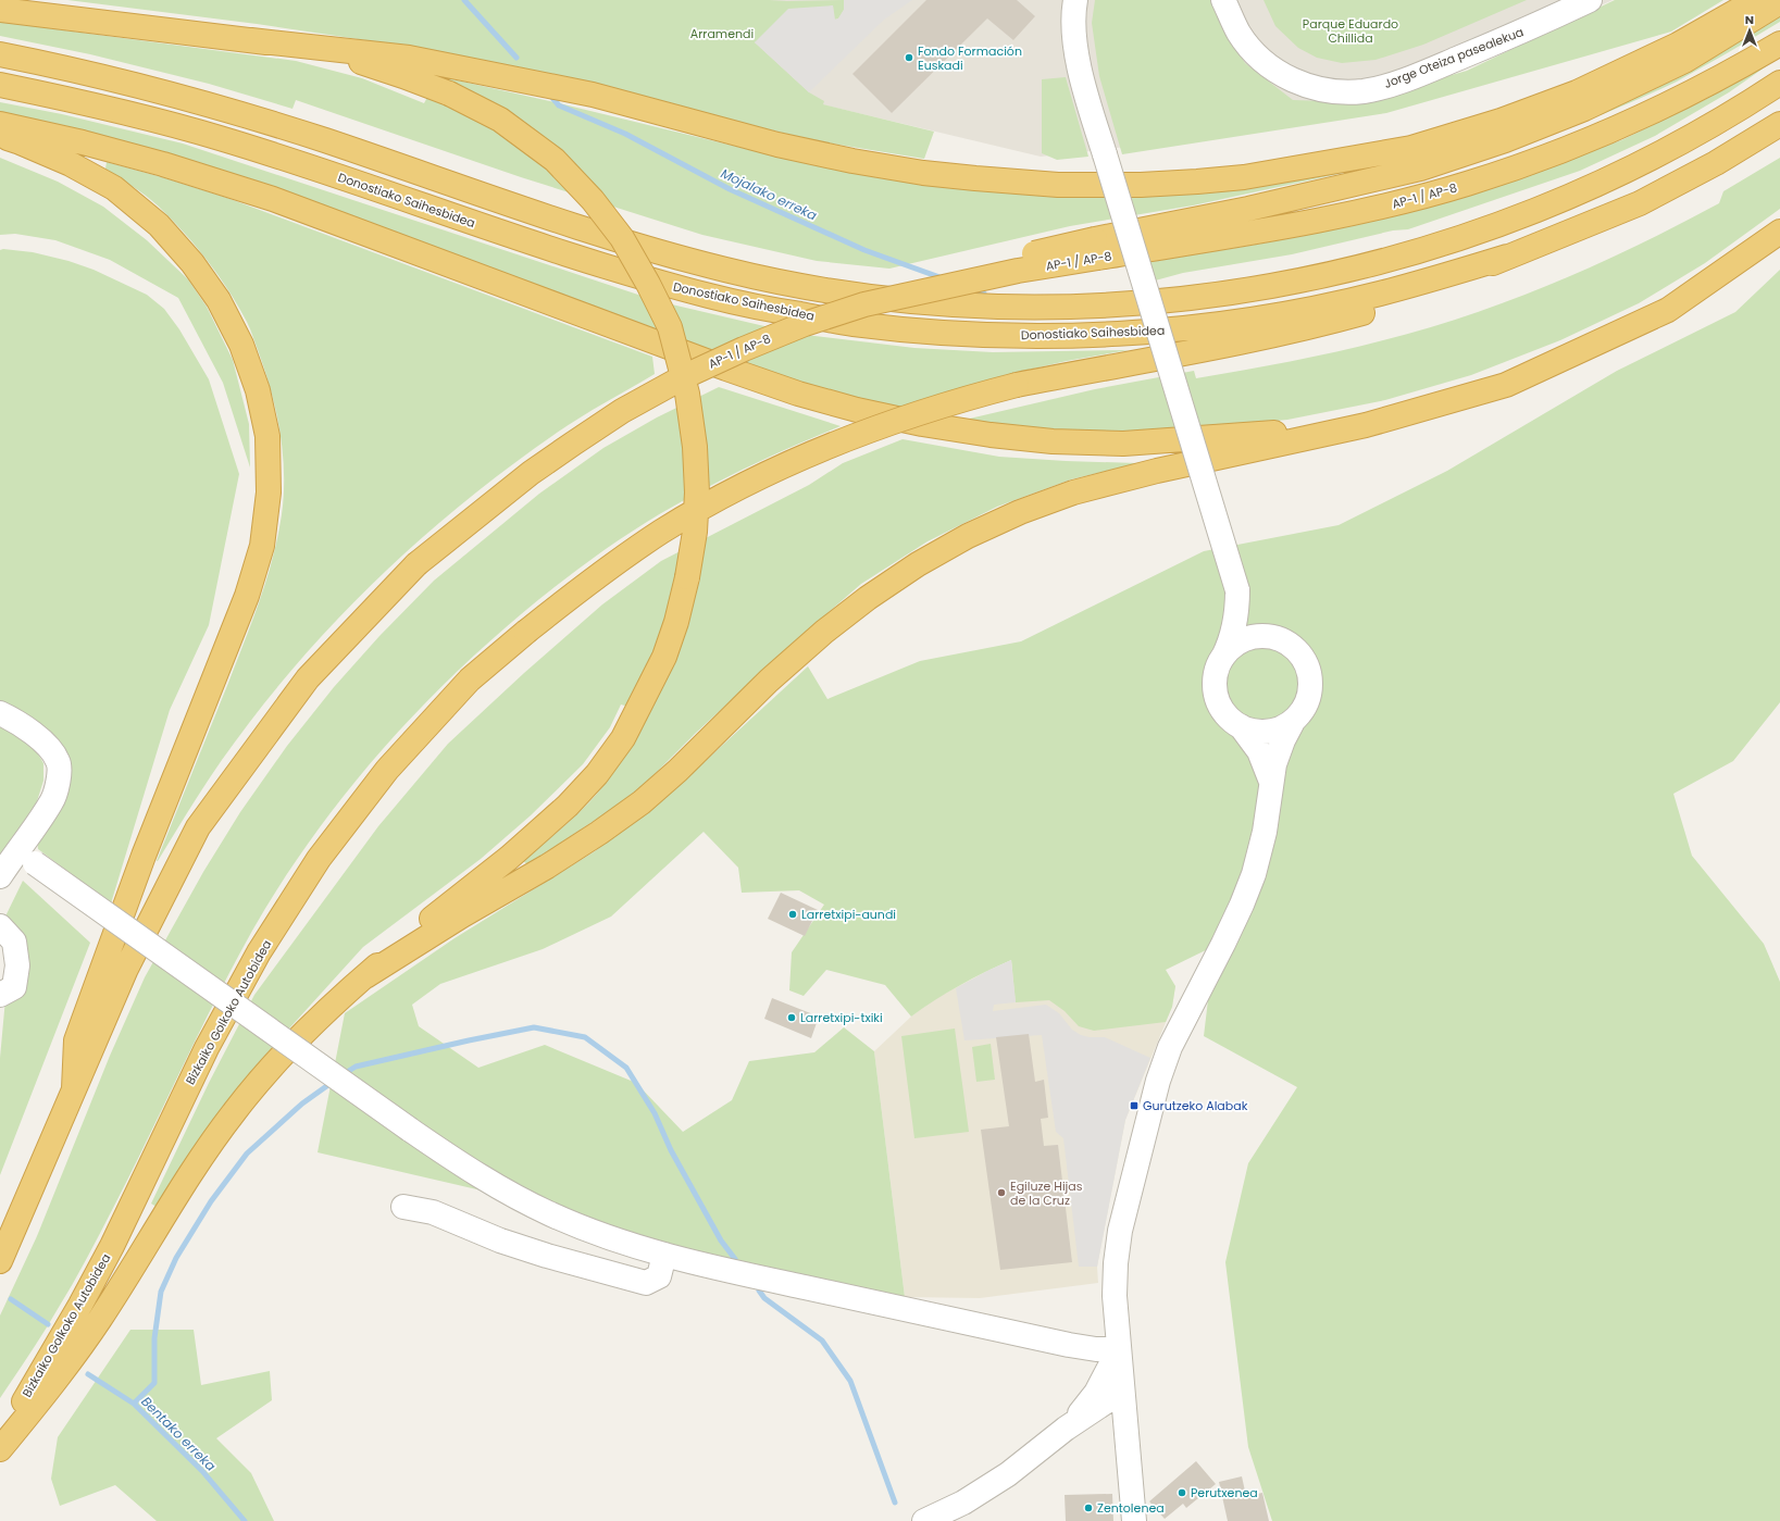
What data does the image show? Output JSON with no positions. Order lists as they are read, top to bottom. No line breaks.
{"streets":{"highway":["AP-1 / AP-8","Donostiako Saihesbidea","Bizkaiko Golkoko Autobidea"],"street":["Jorge Oteiza pasealekua"]},"crossings":[["Donostiako Saihesbidea","Bizkaiko Golkoko Autobidea"]],"water":["Mojalako erreka","Bentako erreka"],"parks":["Parque Eduardo Chillida","Arramendi"],"places":{"other":["Fondo Formación Euskadi","Larretxipi-aundi","Larretxipi-txiki","Egiluze Hijas de la Cruz","Perutxenea","Zentolenea"],"transit":["Gurutzeko Alabak"]},"north":"top"}
